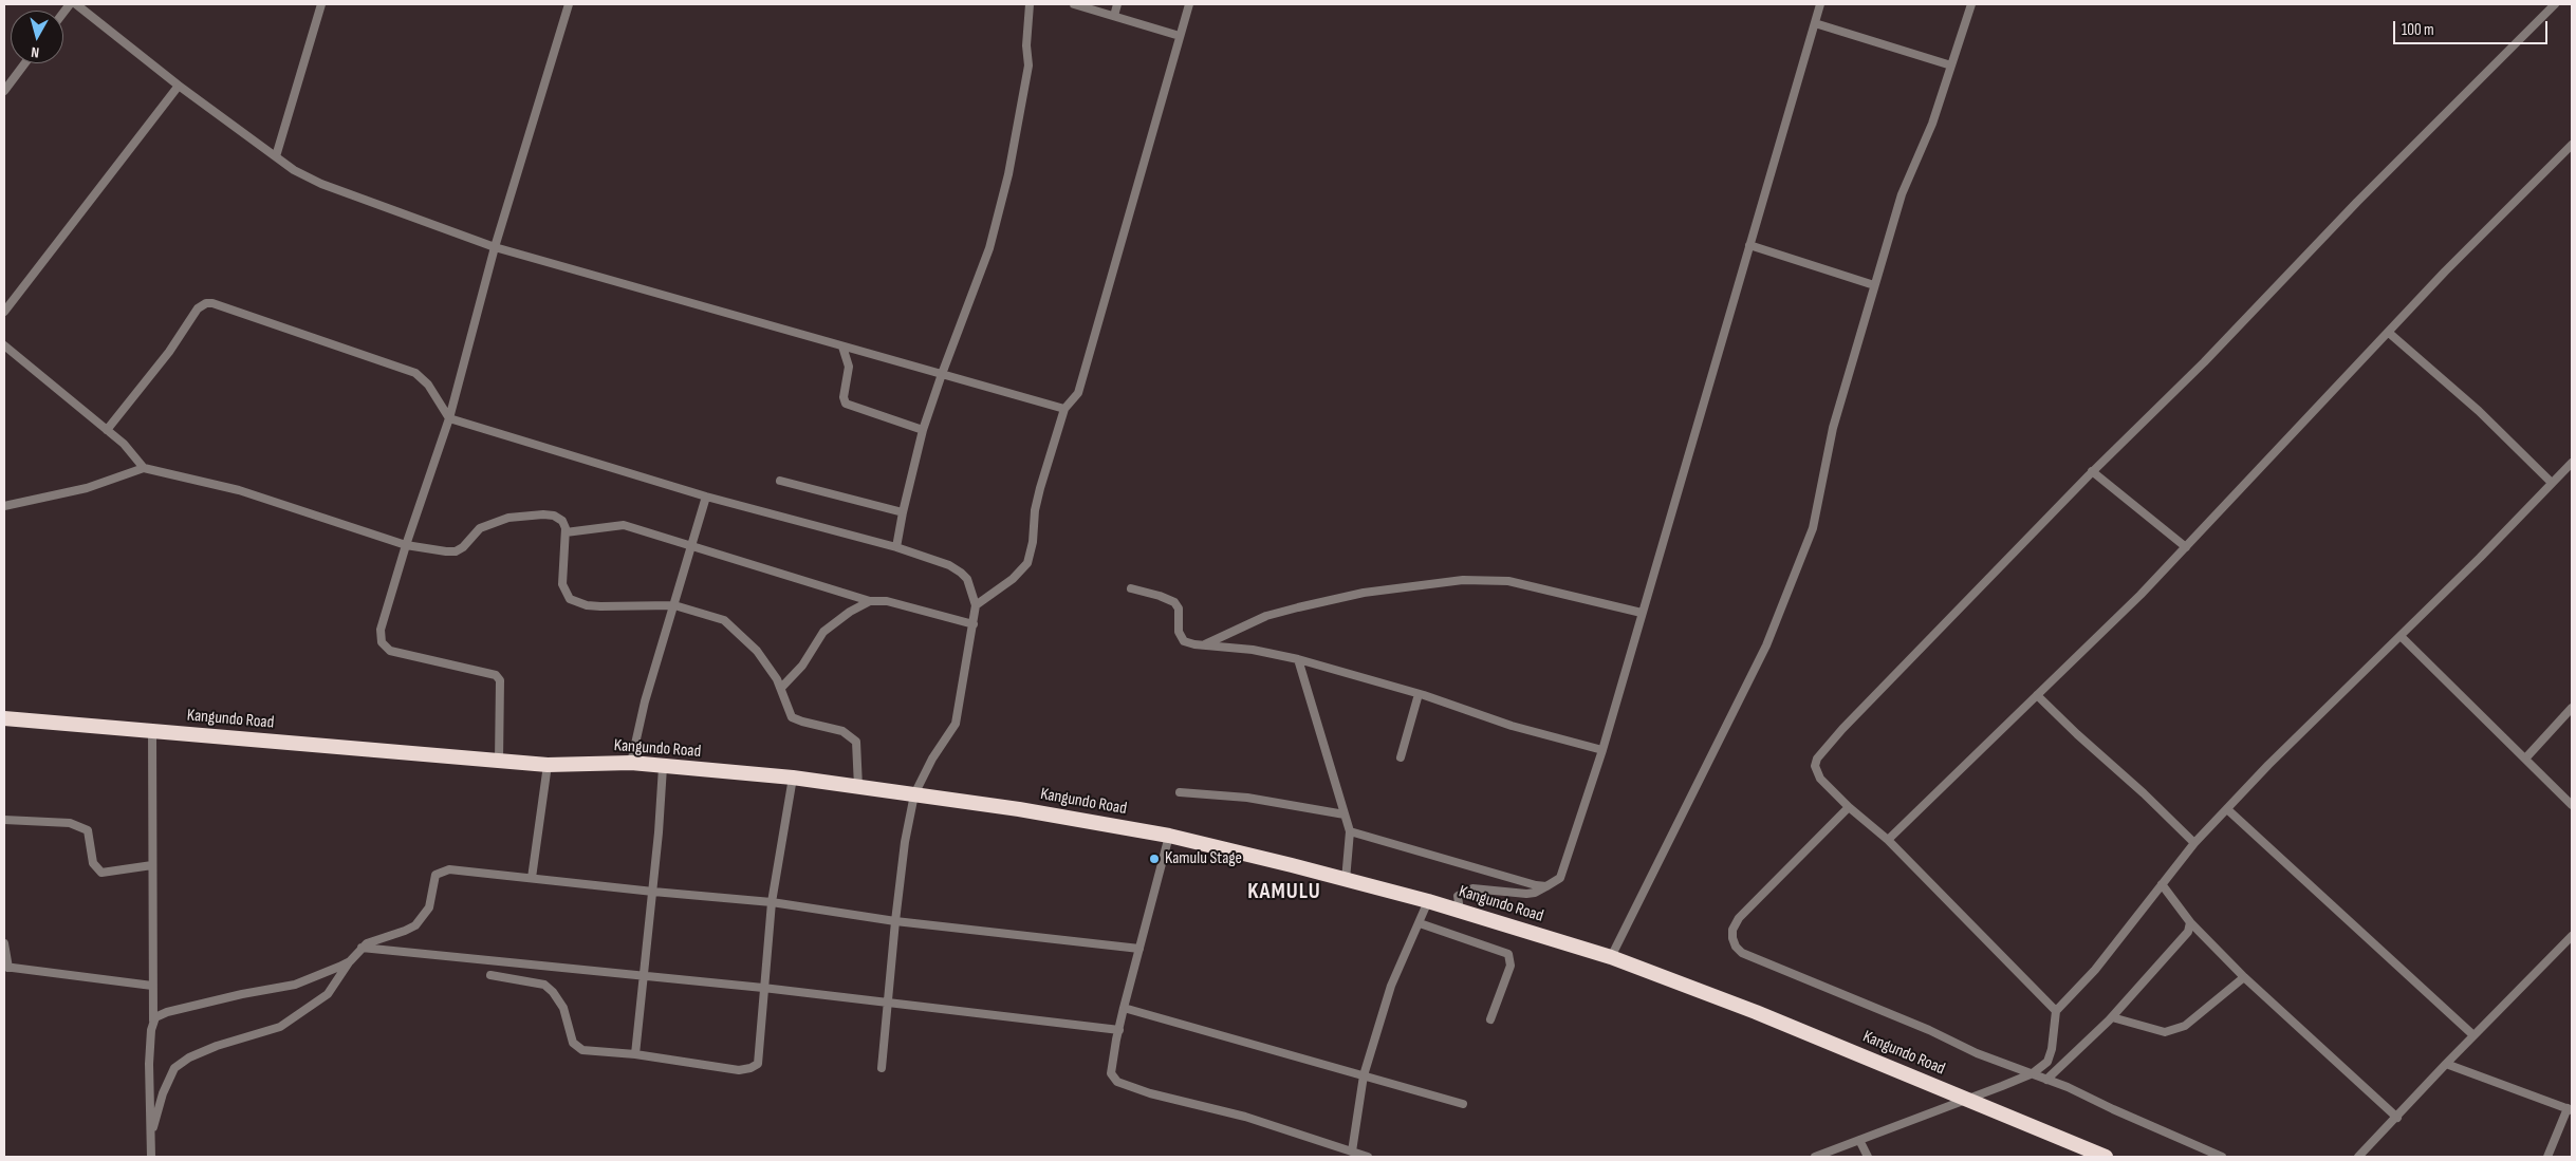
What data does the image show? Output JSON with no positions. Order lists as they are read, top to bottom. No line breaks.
{"streets":{"highway":["Kangundo Road"]},"districts":["KAMULU"],"places":["Kamulu Stage"],"scale_bar":"100 m","north":"bottom"}
